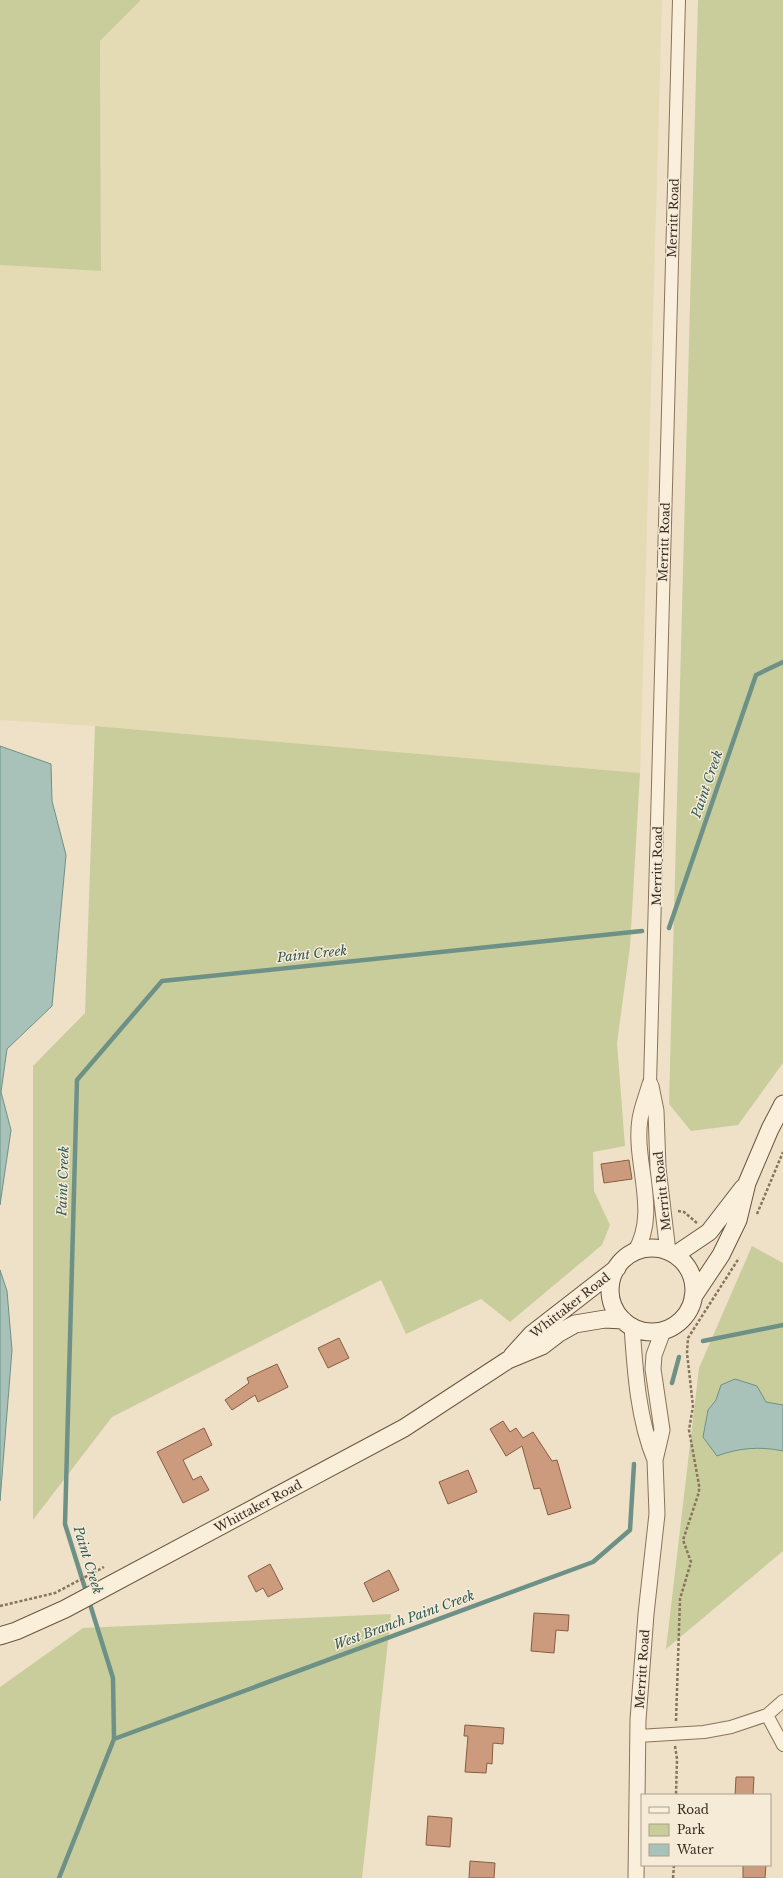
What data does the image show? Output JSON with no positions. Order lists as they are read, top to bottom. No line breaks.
{"streets":{"main road":["Whittaker Road"],"street":["Merritt Road"]},"crossings":[["Merritt Road","Whittaker Road"]],"water":["Paint Creek","West Branch Paint Creek"],"legend":["Road","Park","Water"]}
